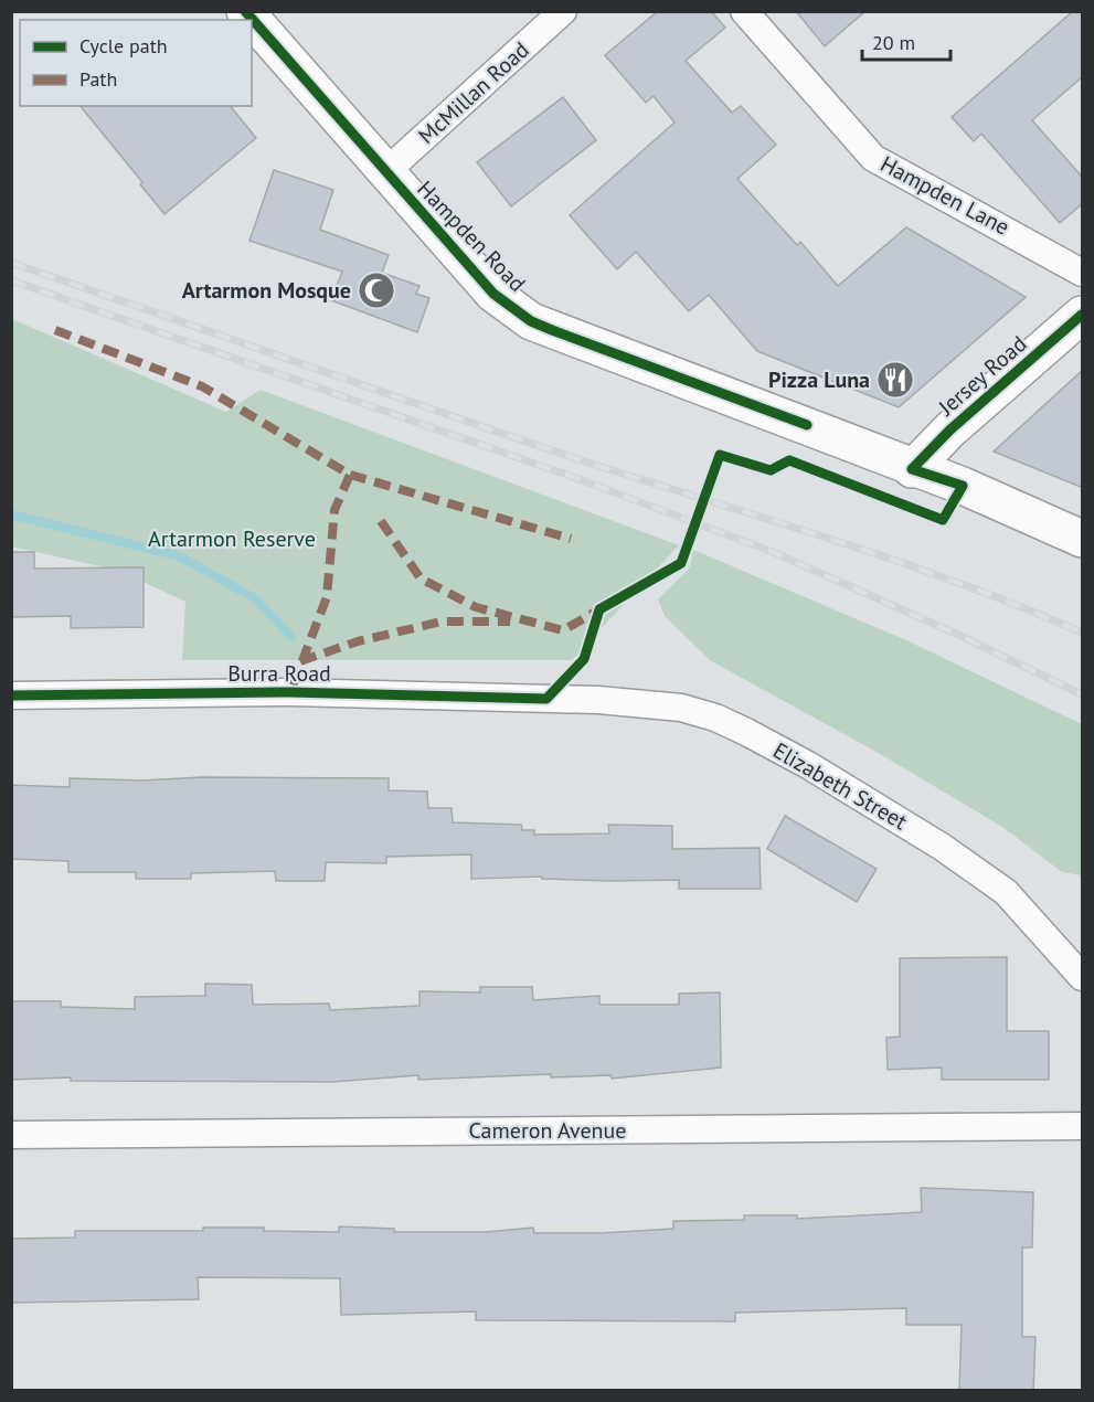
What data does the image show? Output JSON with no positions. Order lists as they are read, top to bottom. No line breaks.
{"streets":{"street":["McMillan Road","Hampden Lane","Hampden Road","Jersey Road","Burra Road","Elizabeth Street","Cameron Avenue"]},"crossings":[["McMillan Road","Hampden Road"],["Hampden Road","Jersey Road"],["Burra Road","Elizabeth Street"]],"parks":["Artarmon Reserve"],"places":{"mosque":["Artarmon Mosque"],"restaurant":["Pizza Luna"]},"legend":["Cycle path","Path"],"scale_bar":"20 m"}
